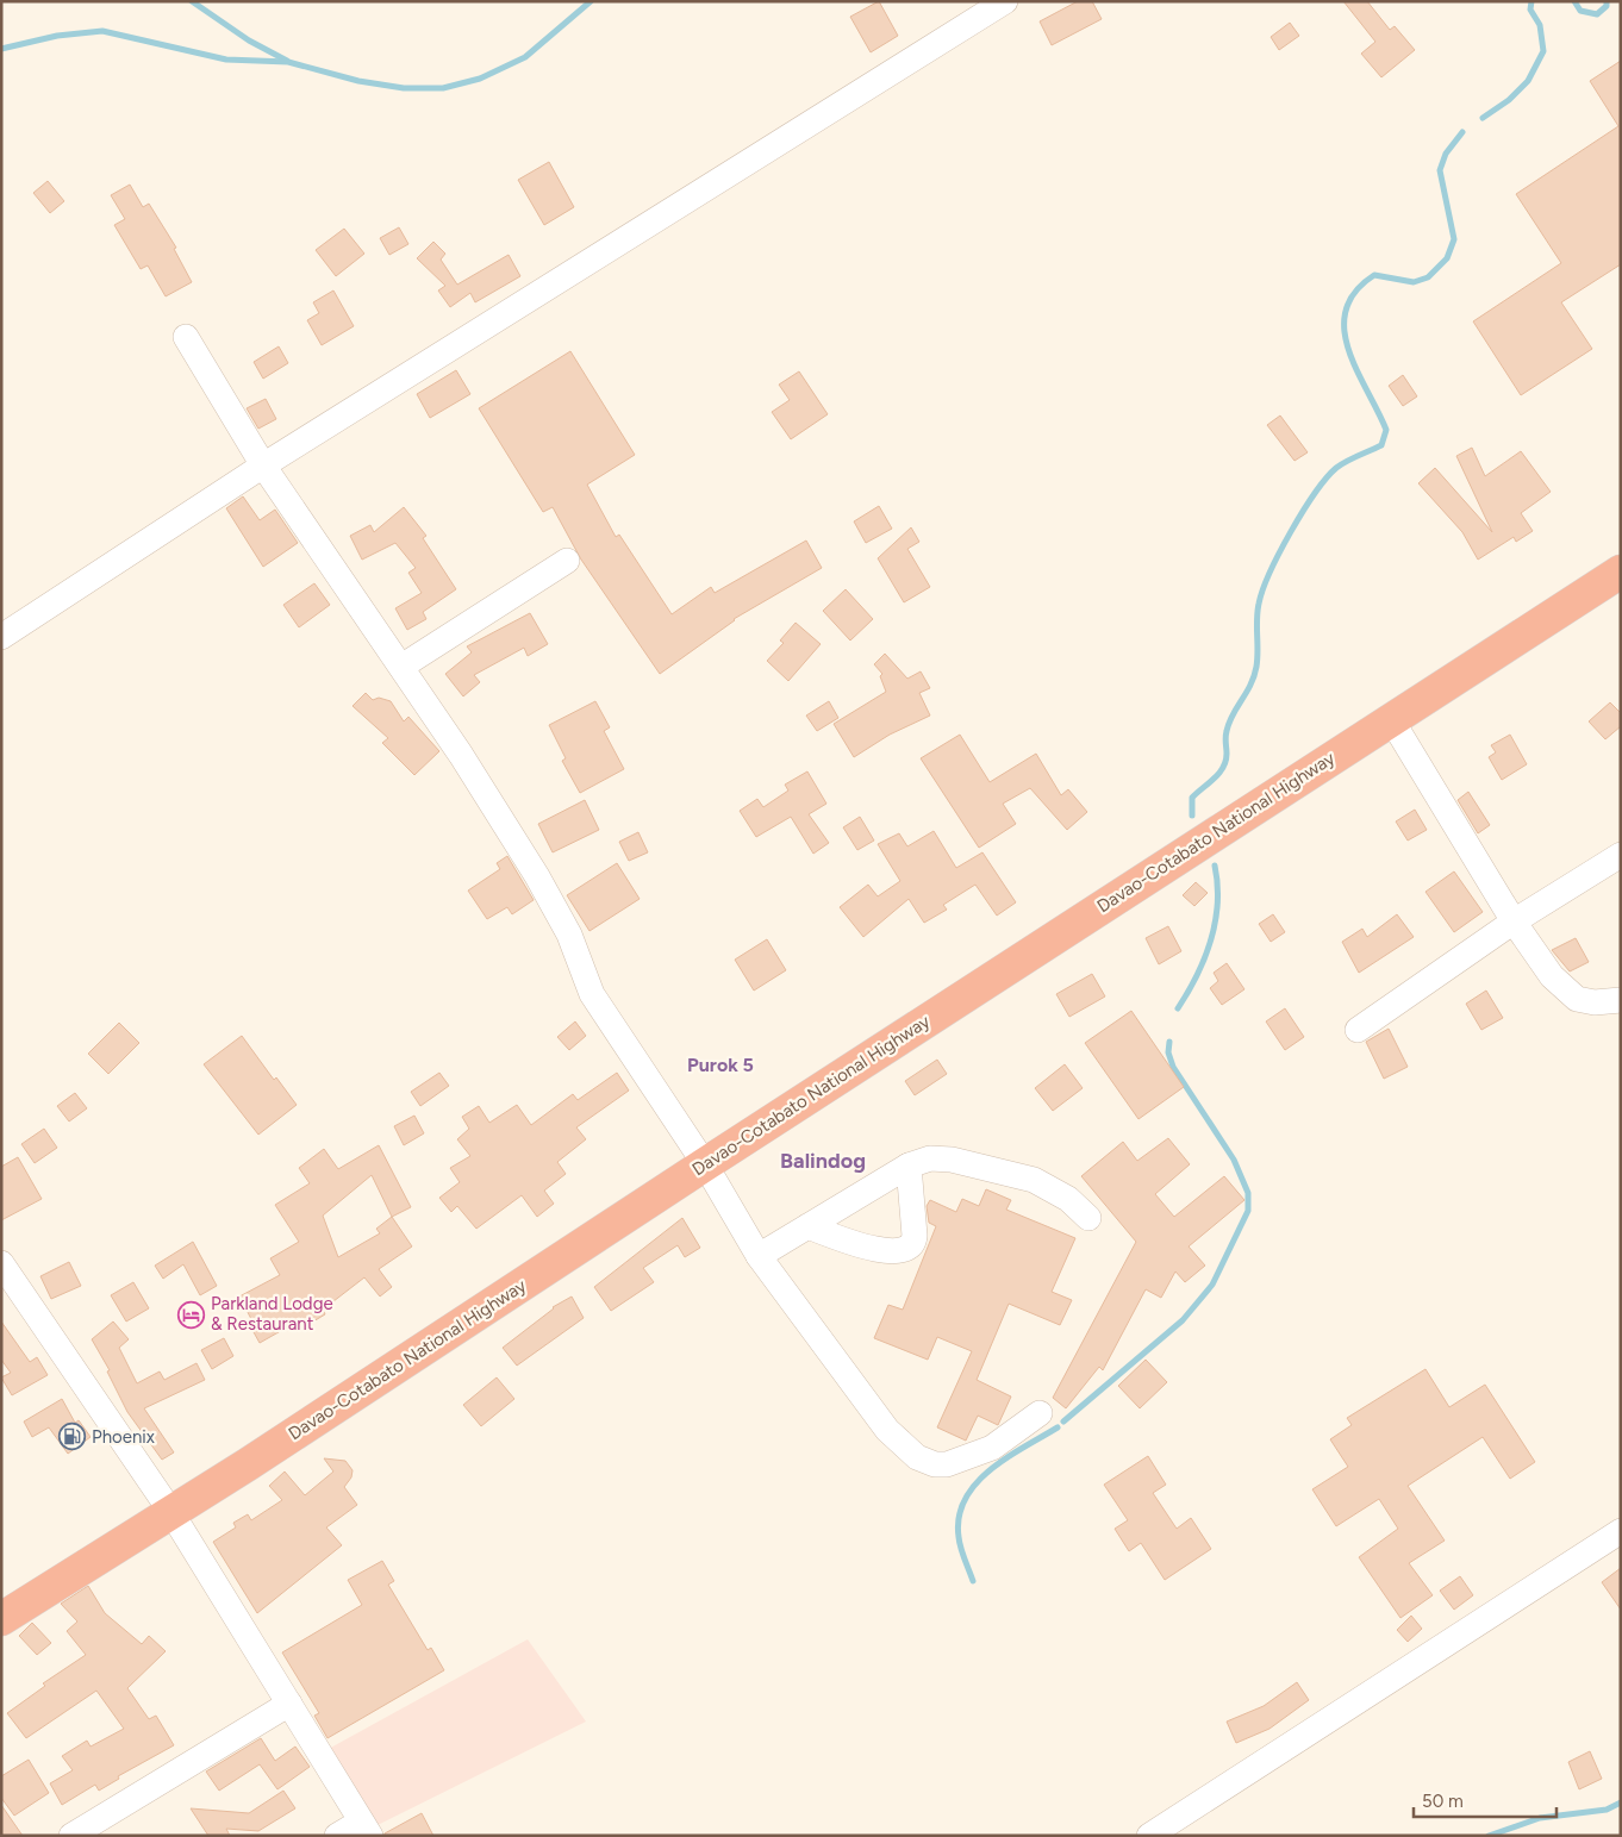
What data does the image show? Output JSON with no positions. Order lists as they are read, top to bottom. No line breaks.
{"streets":{"highway":["Davao-Cotabato National Highway"]},"districts":["Purok 5","Balindog"],"places":{"hotel":["Parkland Lodge & Restaurant"],"fuel station":["Phoenix"]},"scale_bar":"50 m"}
